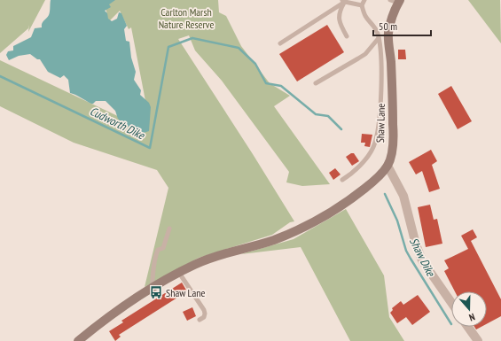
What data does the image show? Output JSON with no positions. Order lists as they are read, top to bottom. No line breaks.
{"streets":{"street":["Shaw Lane"]},"water":["Cudworth Dike","Shaw Dike"],"parks":["Carlton Marsh Nature Reserve"],"places":{"bus stop":["Shaw Lane"]},"scale_bar":"50 m","north":"bottom"}
